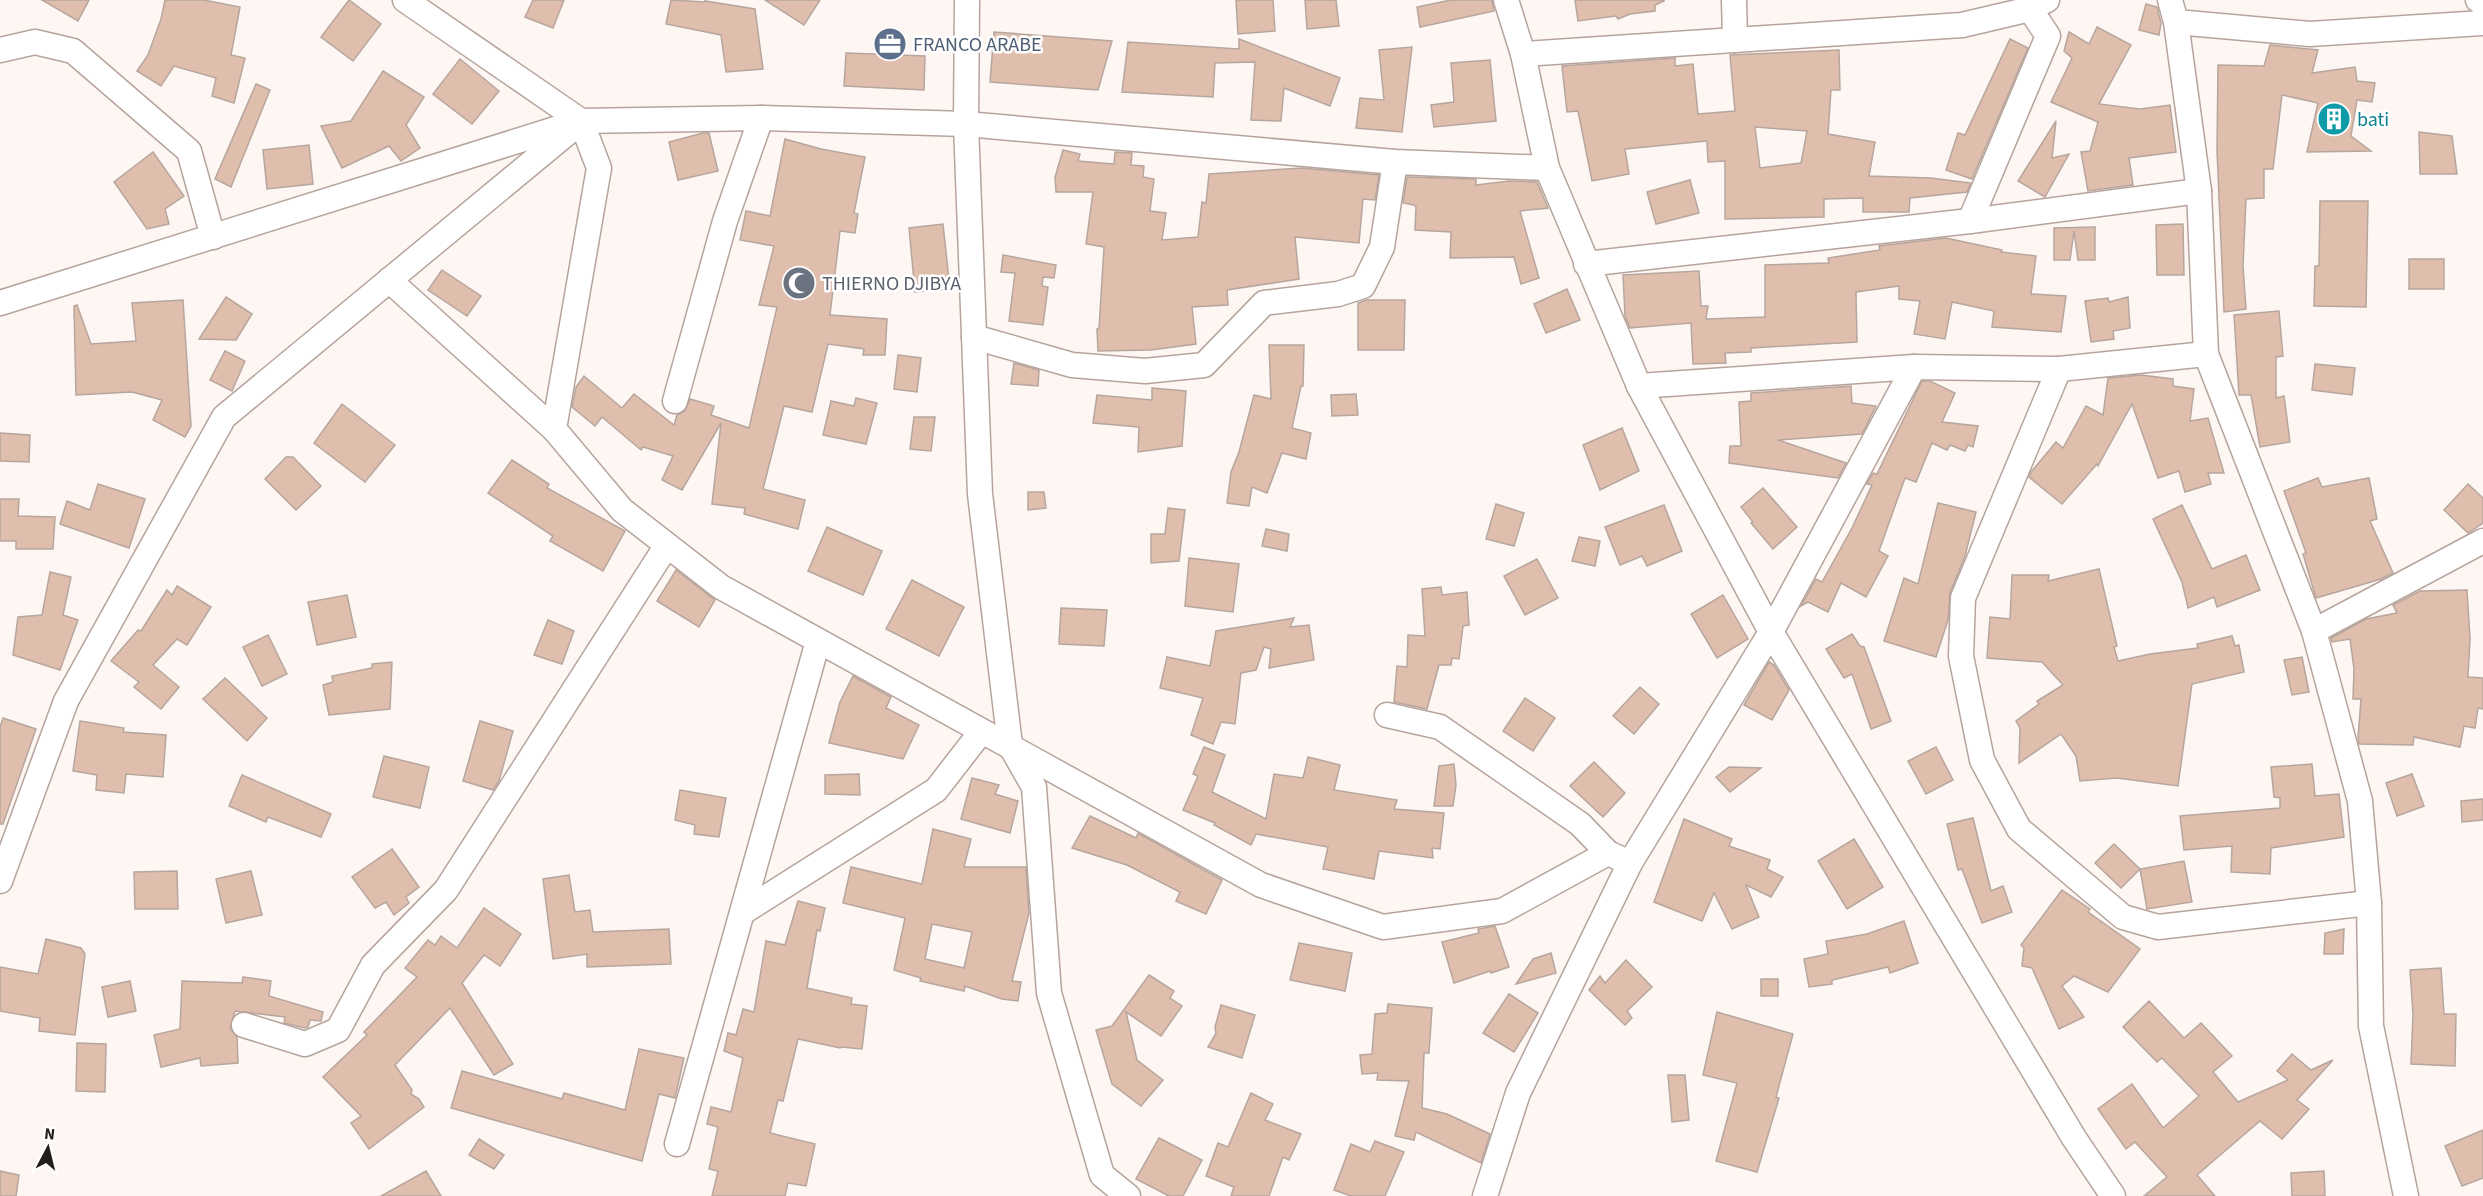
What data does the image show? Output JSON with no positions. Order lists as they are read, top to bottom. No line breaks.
{"places":{"office":["FRANCO ARABE"],"building":["bati"],"mosque":["THIERNO DJIBYA"]},"north":"top"}
